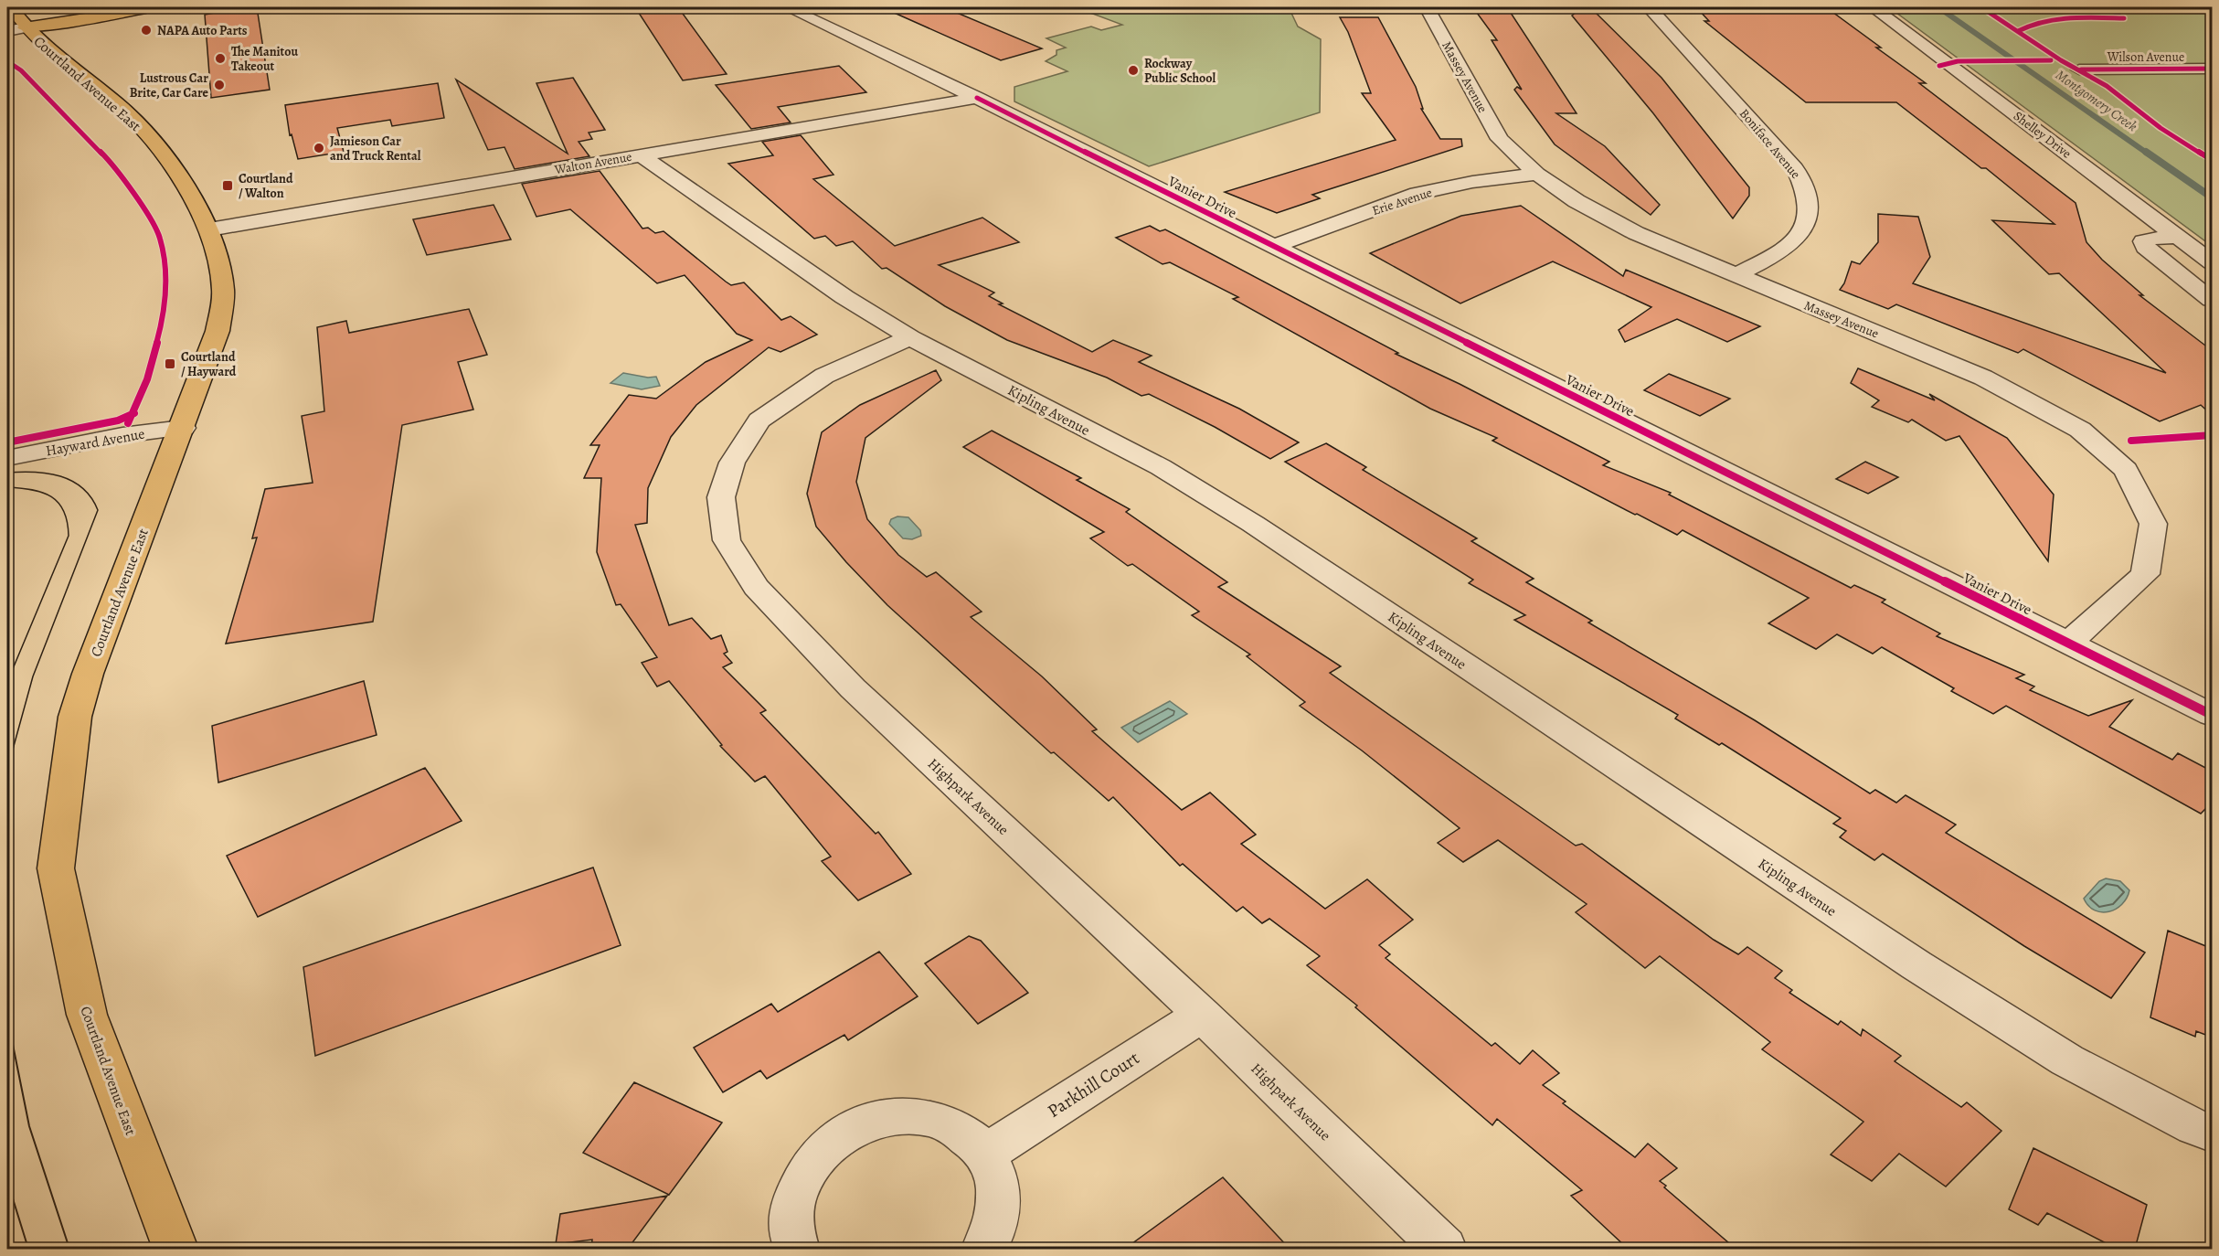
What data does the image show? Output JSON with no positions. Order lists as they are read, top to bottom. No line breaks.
{"streets":{"main road":["Courtland Avenue East"],"street":["Wilson Avenue","Massey Avenue","Shelley Drive","Boniface Avenue","Walton Avenue","Vanier Drive","Erie Avenue","Kipling Avenue","Hayward Avenue","Highpark Avenue","Parkhill Court"]},"crossings":[["Massey Avenue","Boniface Avenue"],["Massey Avenue","Vanier Drive"],["Massey Avenue","Erie Avenue"],["Courtland Avenue East","Walton Avenue"],["Courtland Avenue East","Hayward Avenue"],["Walton Avenue","Vanier Drive"],["Walton Avenue","Kipling Avenue"],["Vanier Drive","Erie Avenue"],["Kipling Avenue","Highpark Avenue"],["Highpark Avenue","Parkhill Court"]],"water":["Montgomery Creek"],"places":{"other":["NAPA Auto Parts","The Manitou Takeout","Rockway Public School","Lustrous Car Brite, Car Care","Jamieson Car and Truck Rental"],"transit":["Courtland / Walton","Courtland / Hayward"]}}
